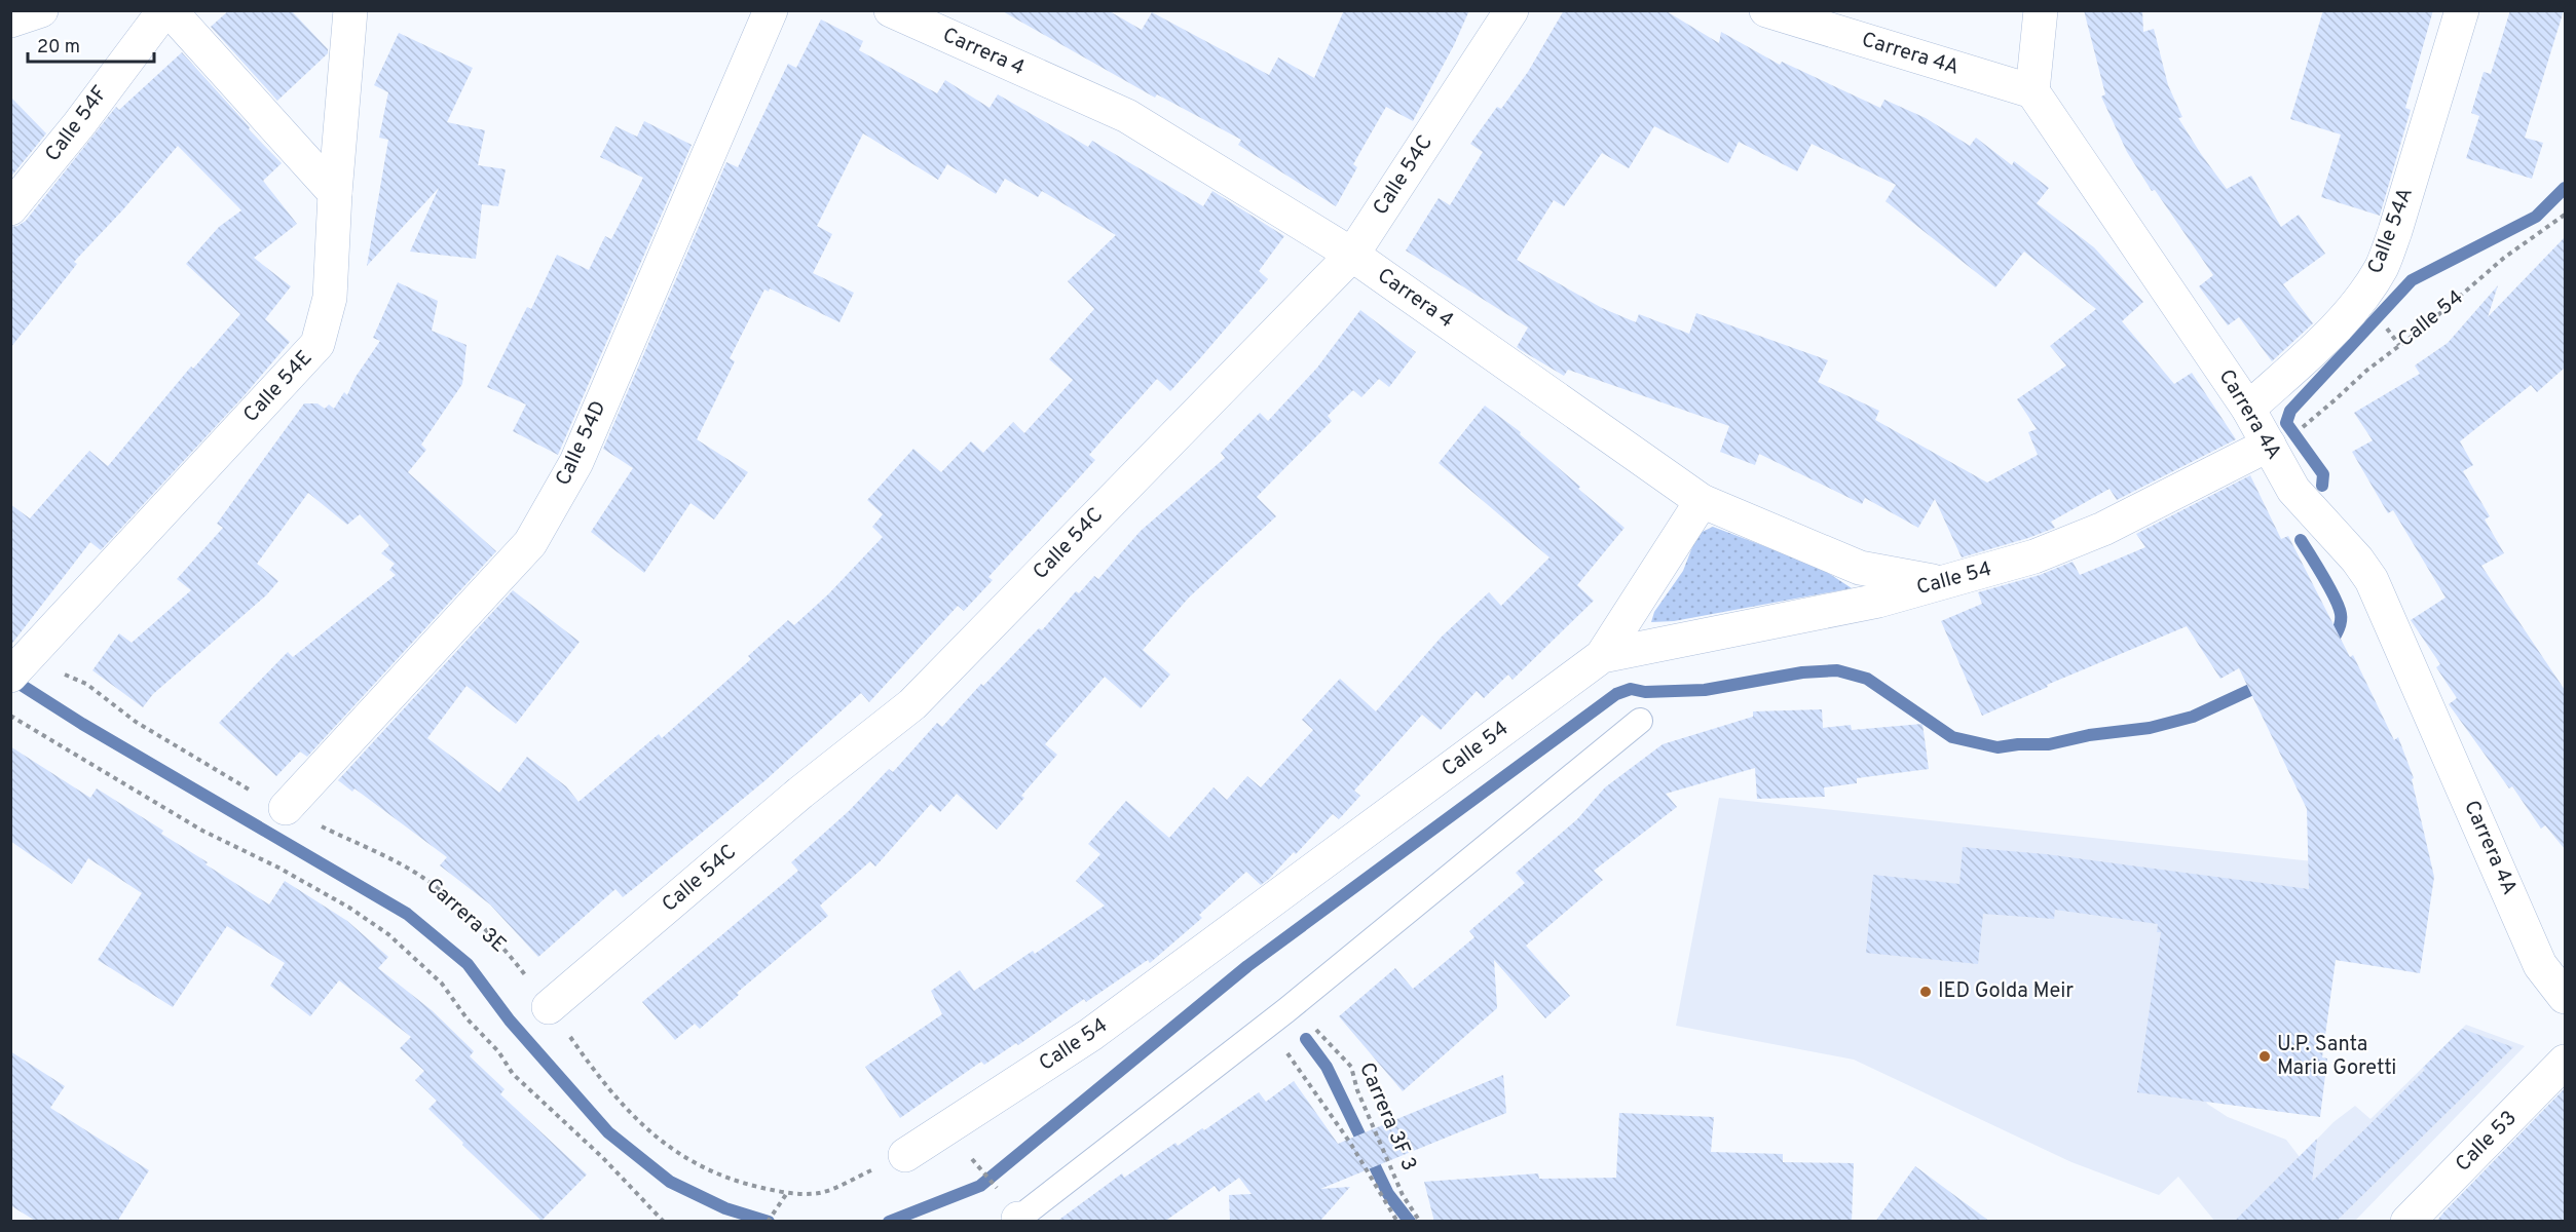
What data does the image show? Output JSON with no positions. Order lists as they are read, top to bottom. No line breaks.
{"streets":{"street":["Carrera 4","Carrera 4A","Calle 54F","Calle 54C","Calle 54A","Calle 54","Calle 54E","Calle 54D","Calle 53"],"path":["Carrera 3E","Carrera 3F 3"]},"crossings":[["Carrera 4","Calle 54C"],["Carrera 4","Calle 54"],["Carrera 4A","Calle 54A"],["Carrera 4A","Calle 54"],["Calle 54C","Carrera 3E"],["Calle 54E","Carrera 3E"],["Calle 54D","Carrera 3E"]],"places":["IED Golda Meir","U.P. Santa Maria Goretti"],"scale_bar":"20 m"}
